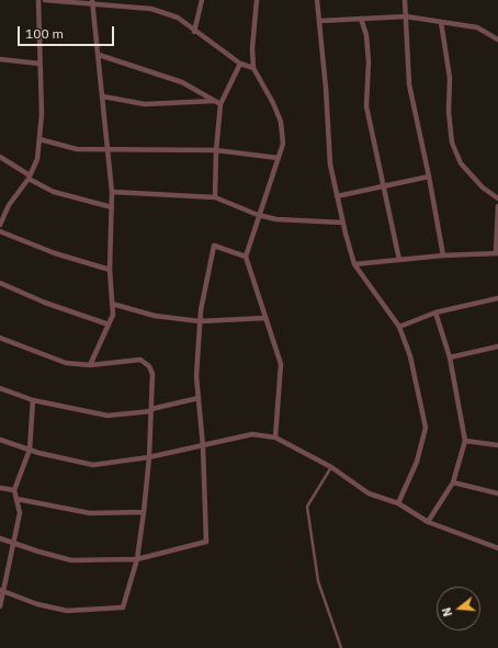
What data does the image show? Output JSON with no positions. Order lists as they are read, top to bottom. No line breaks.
{"scale_bar":"100 m","north":"left"}
